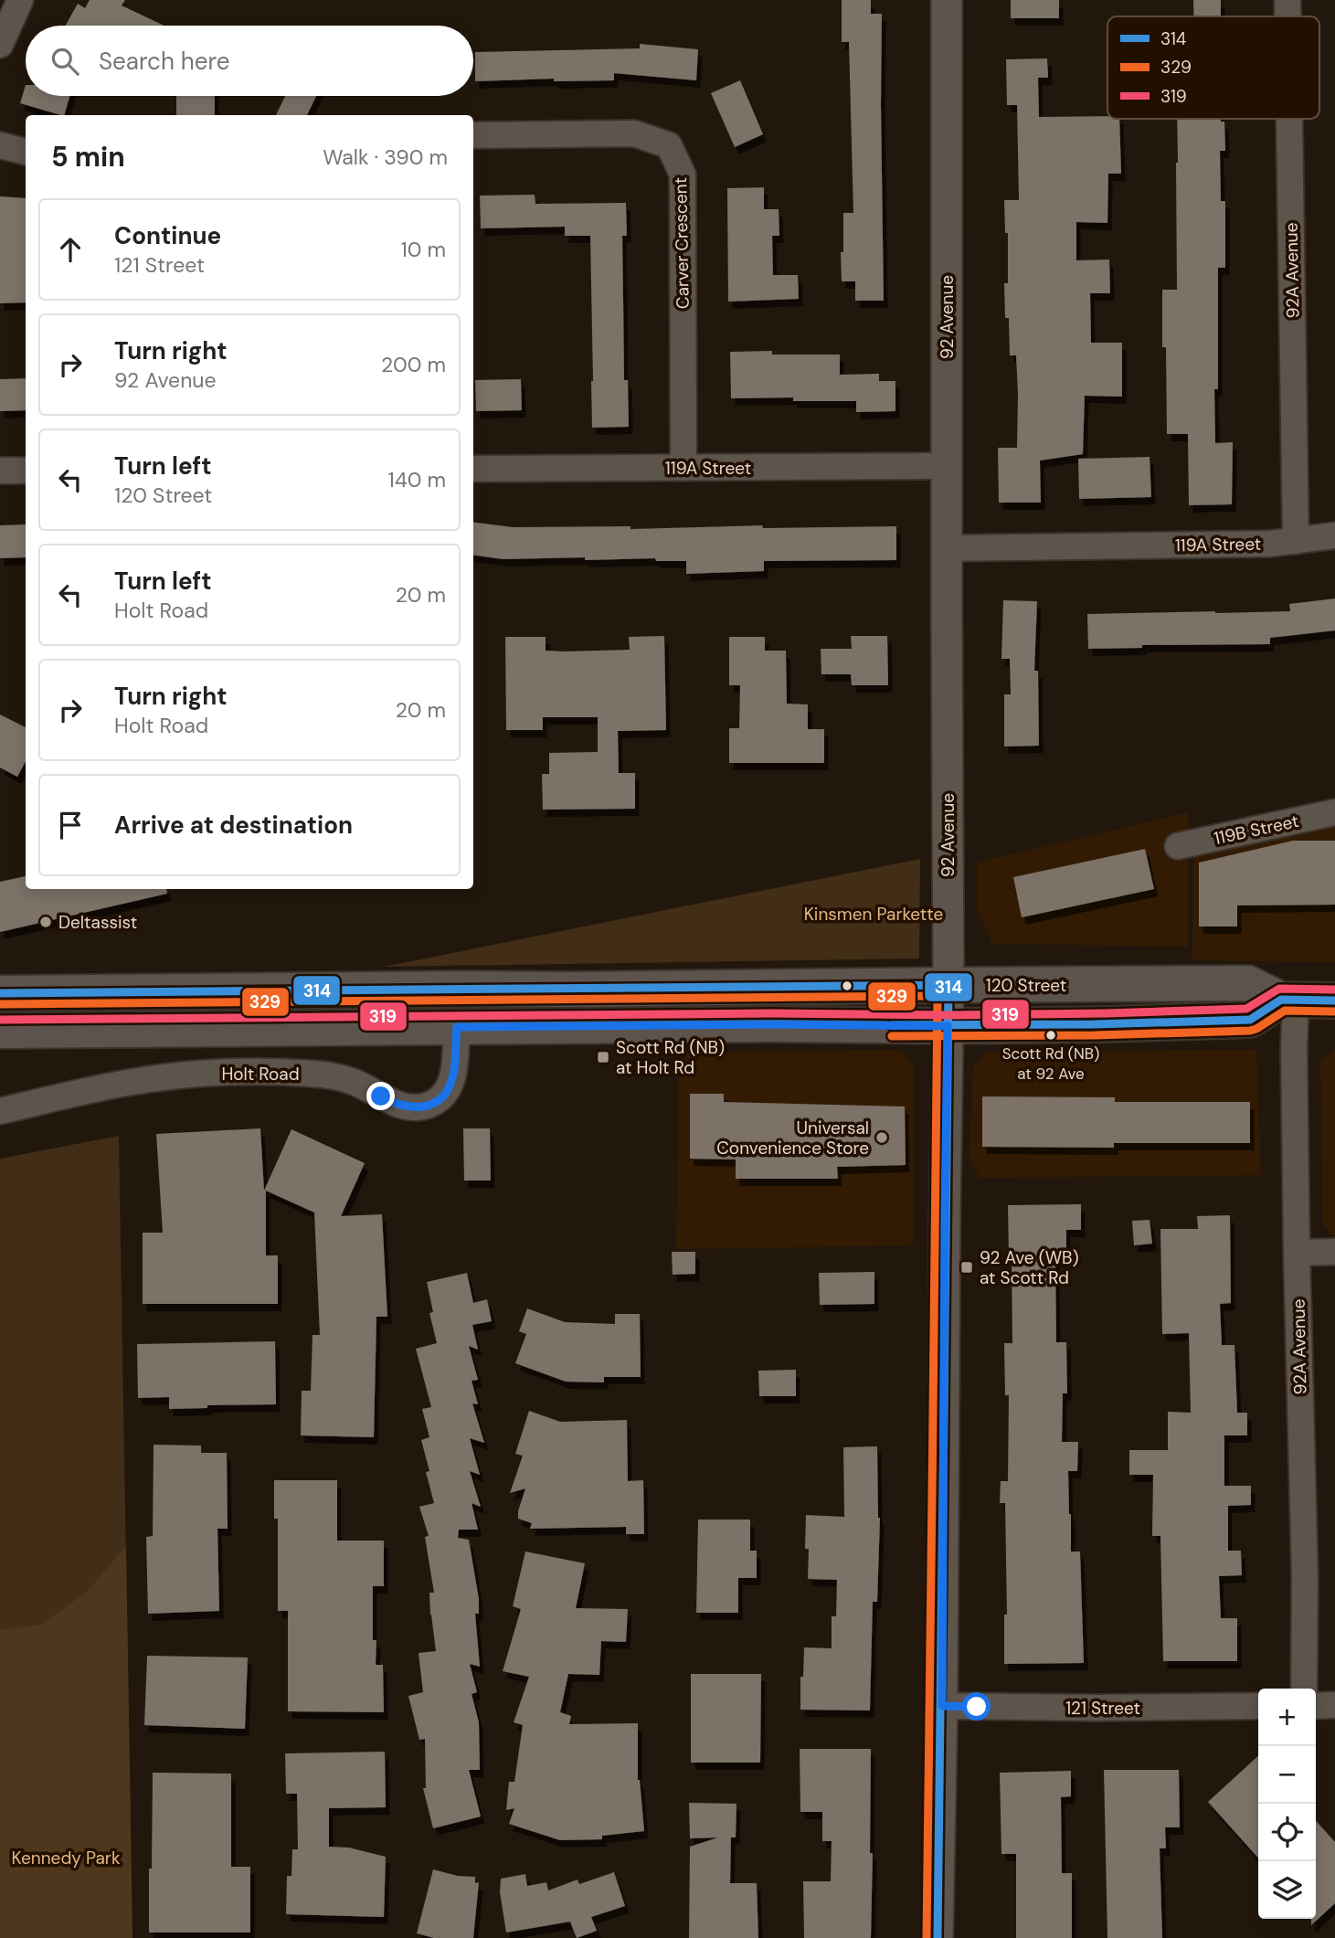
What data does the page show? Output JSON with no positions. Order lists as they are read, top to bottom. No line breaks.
{"streets":{"main road":["120 Street"],"street":["Carver Crescent","92A Avenue","92 Avenue","119A Street","119B Street","Holt Road","121 Street"]},"crossings":[["Carver Crescent","119A Street"],["92A Avenue","119A Street"],["92A Avenue","120 Street"],["92 Avenue","119A Street"],["92 Avenue","120 Street"],["92 Avenue","121 Street"]],"parks":["Kinsmen Parkette","Kennedy Park"],"places":{"other":["Deltassist","Scott Rd (NB) at 92 Ave","Universal Convenience Store"],"transit":["Scott Rd (NB) at Holt Rd","92 Ave (WB) at Scott Rd"]},"lines":["transit line 314","transit line 319","transit line 329"],"legend":["314","329","319"],"page":{"search":"Search here","heading":["5 min","Walk · 390 m"],"list":[["Continue","121 Street","10 m"],["Turn right","92 Avenue","200 m"],["Turn left","120 Street","140 m"],["Turn left","Holt Road","20 m"],["Turn right","Holt Road","20 m"],"Arrive at destination"],"map_buttons":["+","−"]}}
